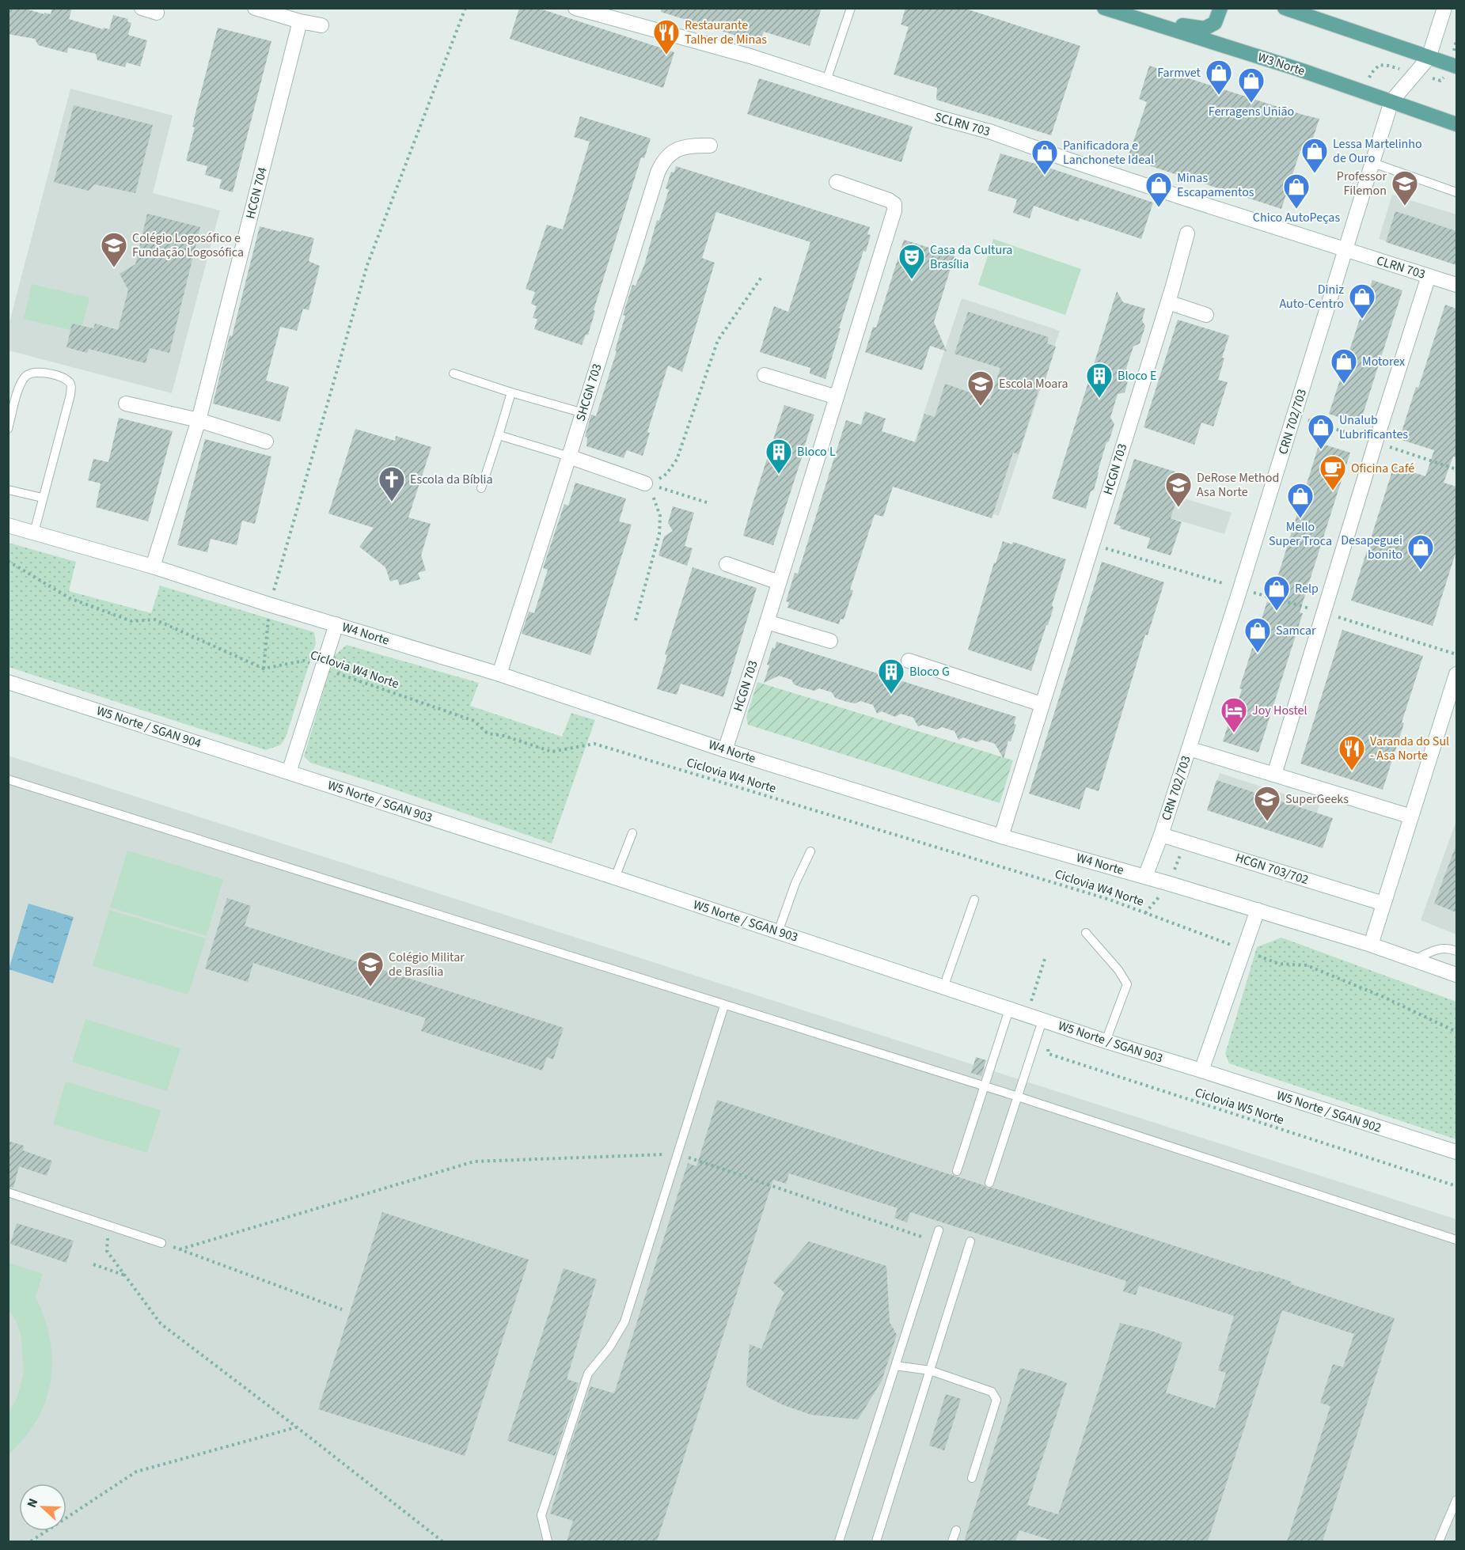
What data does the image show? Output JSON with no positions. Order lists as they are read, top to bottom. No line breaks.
{"streets":{"main road":["W3 Norte"],"street":["SCLRN 703","HCGN 704","CLRN 703","SHCGN 703","CRN 702/703","HCGN 703","W4 Norte","W5 Norte / SGAN 904","W5 Norte / SGAN 903","HCGN 703/702","W5 Norte / SGAN 902"],"path":["Ciclovia W4 Norte","Ciclovia W5 Norte"]},"crossings":[["W3 Norte","CRN 702/703"],["SCLRN 703","CLRN 703"],["SCLRN 703","CRN 702/703"],["HCGN 704","W4 Norte"],["CLRN 703","CRN 702/703"],["SHCGN 703","W4 Norte"],["CRN 702/703","W4 Norte"],["CRN 702/703","HCGN 703/702"],["HCGN 703","W4 Norte"],["W5 Norte / SGAN 904","W5 Norte / SGAN 903"],["W5 Norte / SGAN 903","W5 Norte / SGAN 902"]],"places":{"restaurant":["Restaurante Talher de Minas","Varanda do Sul - Asa Norte"],"shop":["Farmvet","Ferragens União","Lessa Martelinho de Ouro","Panificadora e Lanchonete Ideal","Minas Escapamentos","Chico AutoPeças","Diniz Auto-Centro","Motorex","Unalub Lubrificantes","Mello Super Troca","Desapeguei bonito","Relp","Samcar"],"school or university":["Professor Filemon","Colégio Logosófico e Fundação Logosófica","Escola Moara","DeRose Method Asa Norte","SuperGeeks","Colégio Militar de Brasília"],"theatre":["Casa da Cultura Brasília"],"building":["Bloco E","Bloco L","Bloco G"],"cafe":["Oficina Café"],"church":["Escola da Bíblia"],"hotel":["Joy Hostel"]},"north":"left"}
